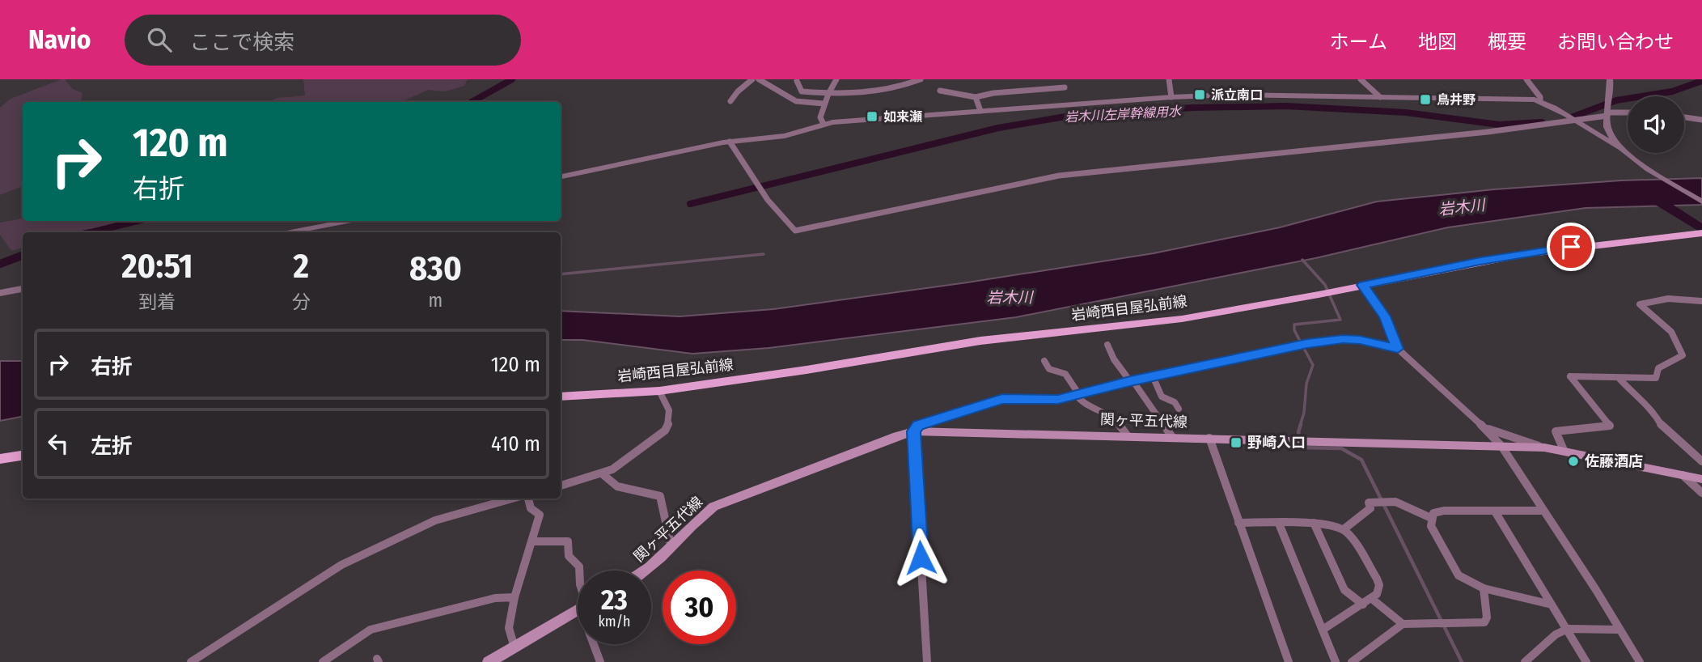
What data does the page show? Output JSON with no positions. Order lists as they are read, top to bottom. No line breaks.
{"streets":{"main road":["岩崎西目屋弘前線","関ヶ平五代線"]},"water":["岩木川左岸幹線用水","岩木川"],"places":{"transit":["派立南口","鳥井野","如来瀬","野崎入口"],"other":["佐藤酒店"]},"page":{"header":"Navio","search":"ここで検索","nav":["ホーム","地図","概要","お問い合わせ"],"turn":["120 m","右折"],"eta":["20:51","到着","2","分","830","m"],"list":[{"name":"右折","value":"120 m"},{"name":"左折","value":"410 m"}],"speed":"23 km/h","limit":"30"}}
